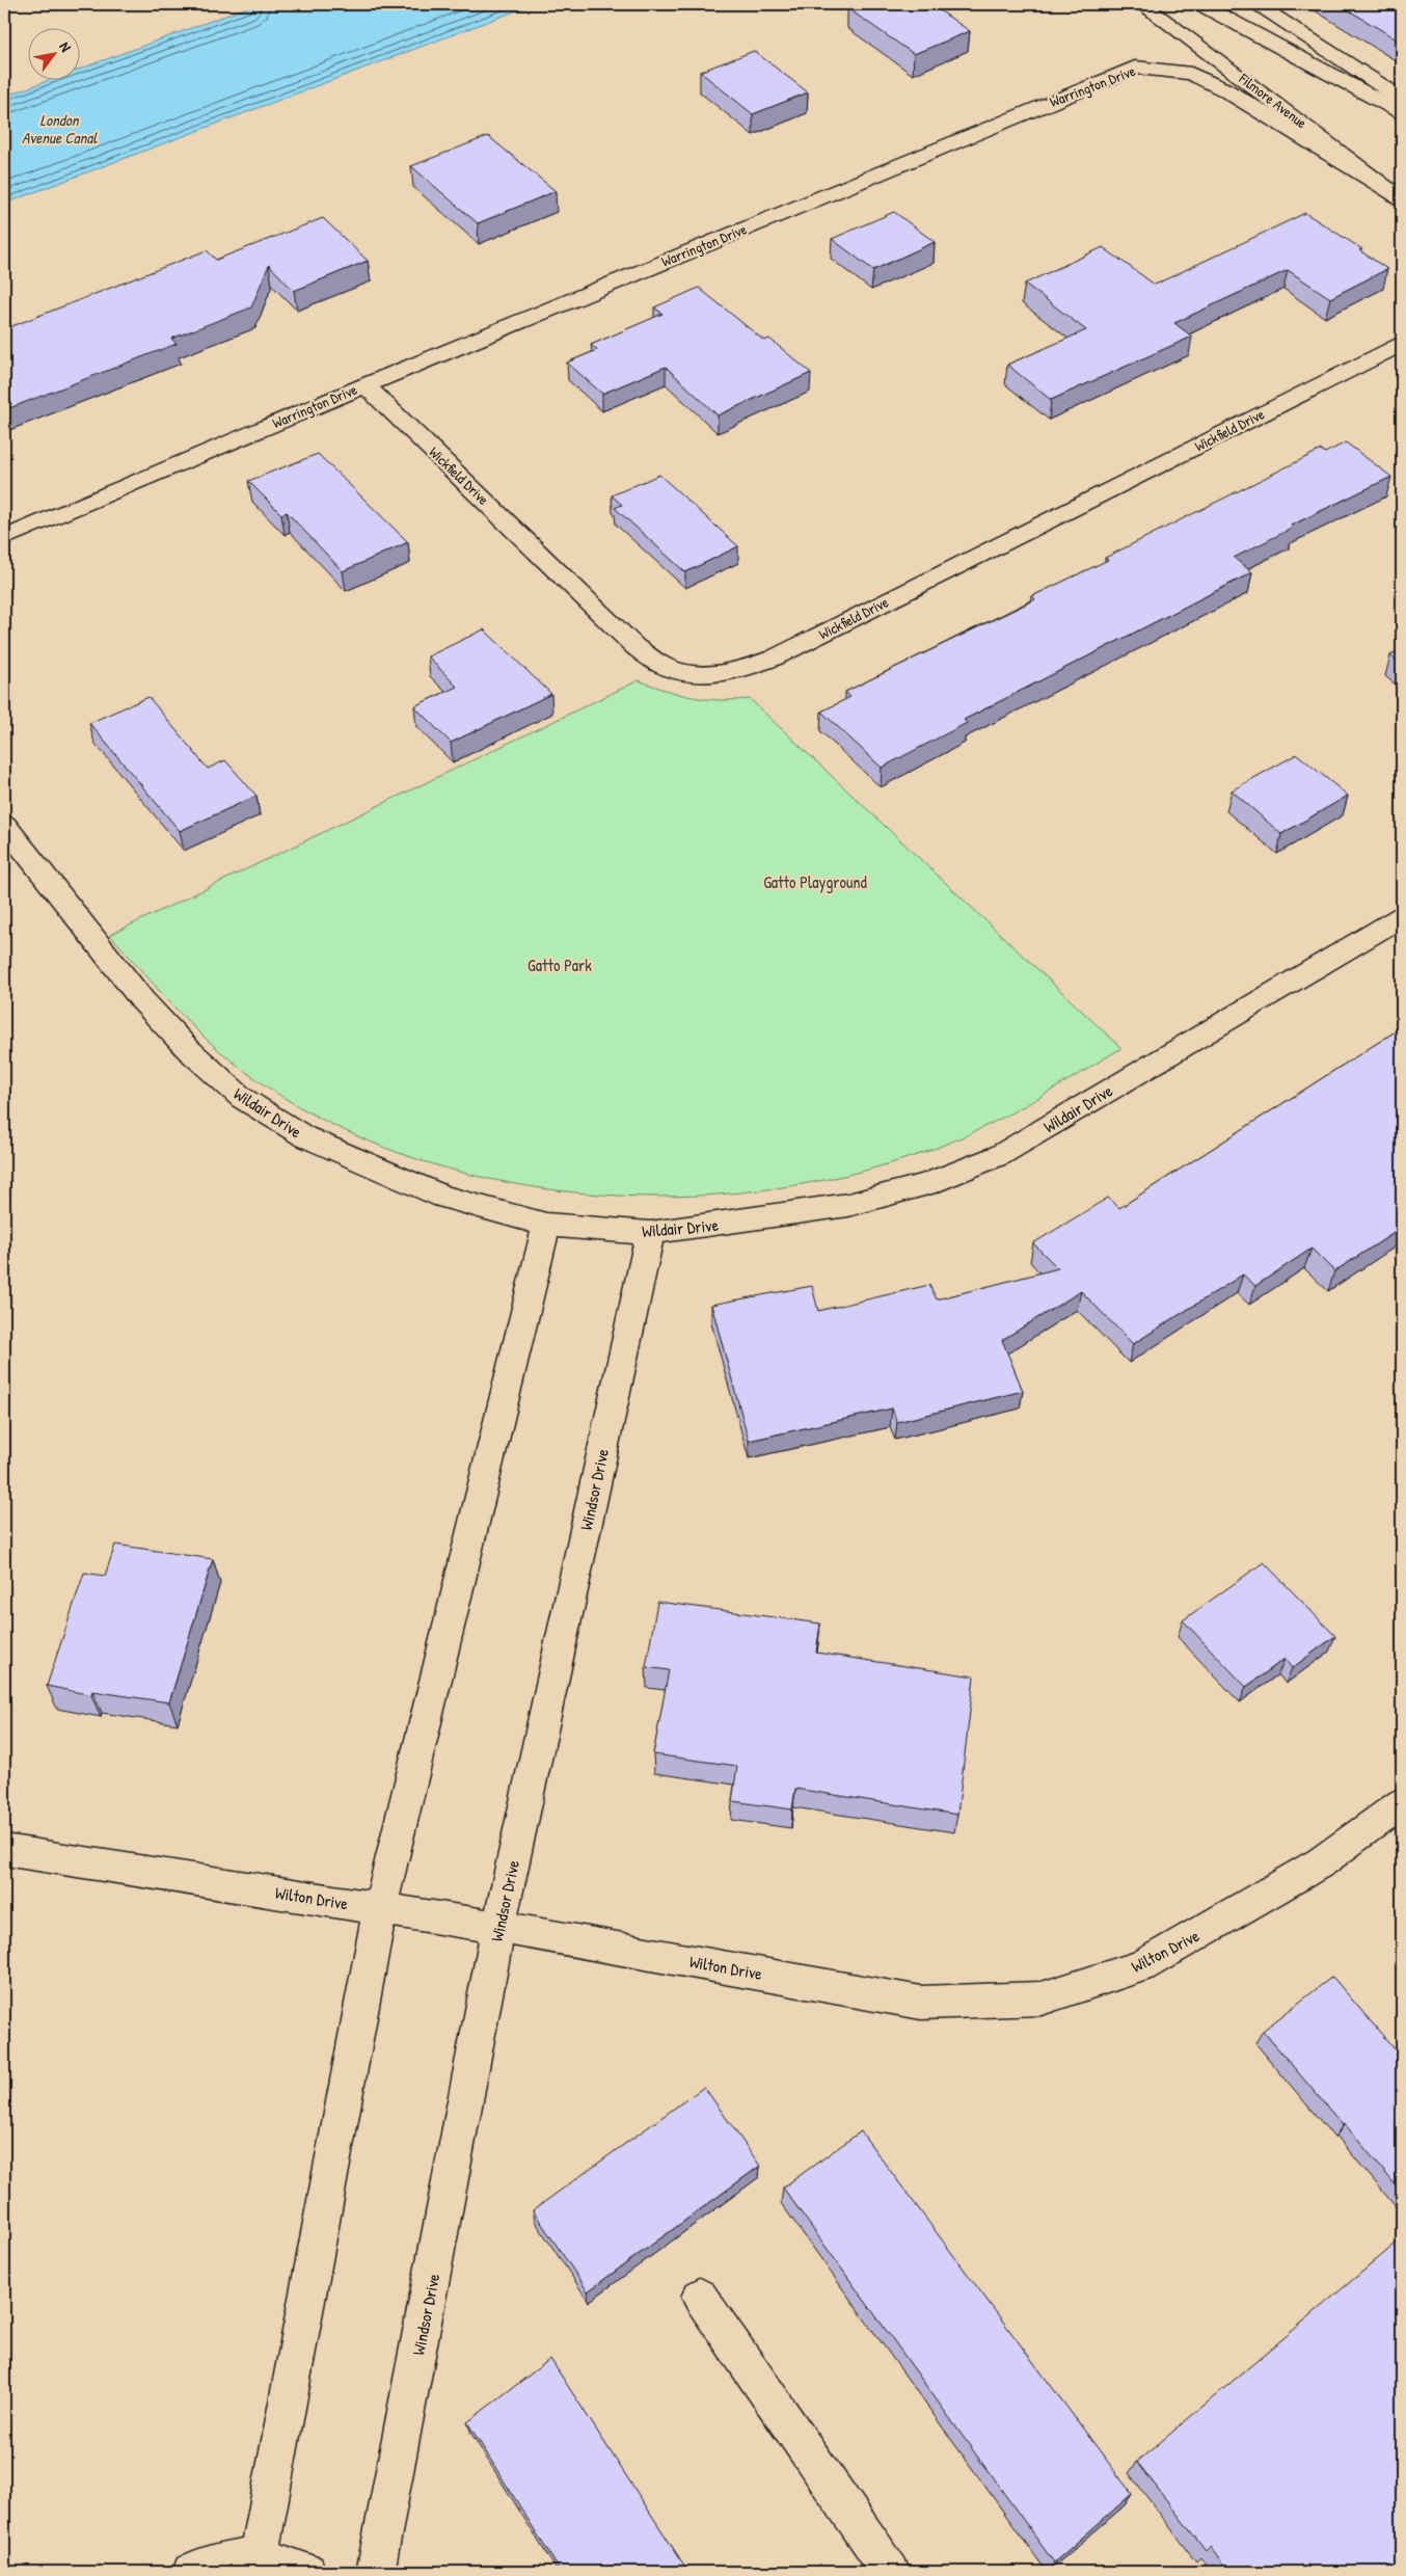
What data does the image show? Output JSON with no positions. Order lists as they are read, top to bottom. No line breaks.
{"streets":{"street":["Warrington Drive","Filmore Avenue","Wickfield Drive","Wildair Drive","Windsor Drive","Wilton Drive"]},"crossings":[["Warrington Drive","Filmore Avenue"],["Warrington Drive","Wickfield Drive"],["Wildair Drive","Windsor Drive"],["Windsor Drive","Wilton Drive"]],"water":["London Avenue Canal"],"parks":["Gatto Playground","Gatto Park"],"north":"top right"}
